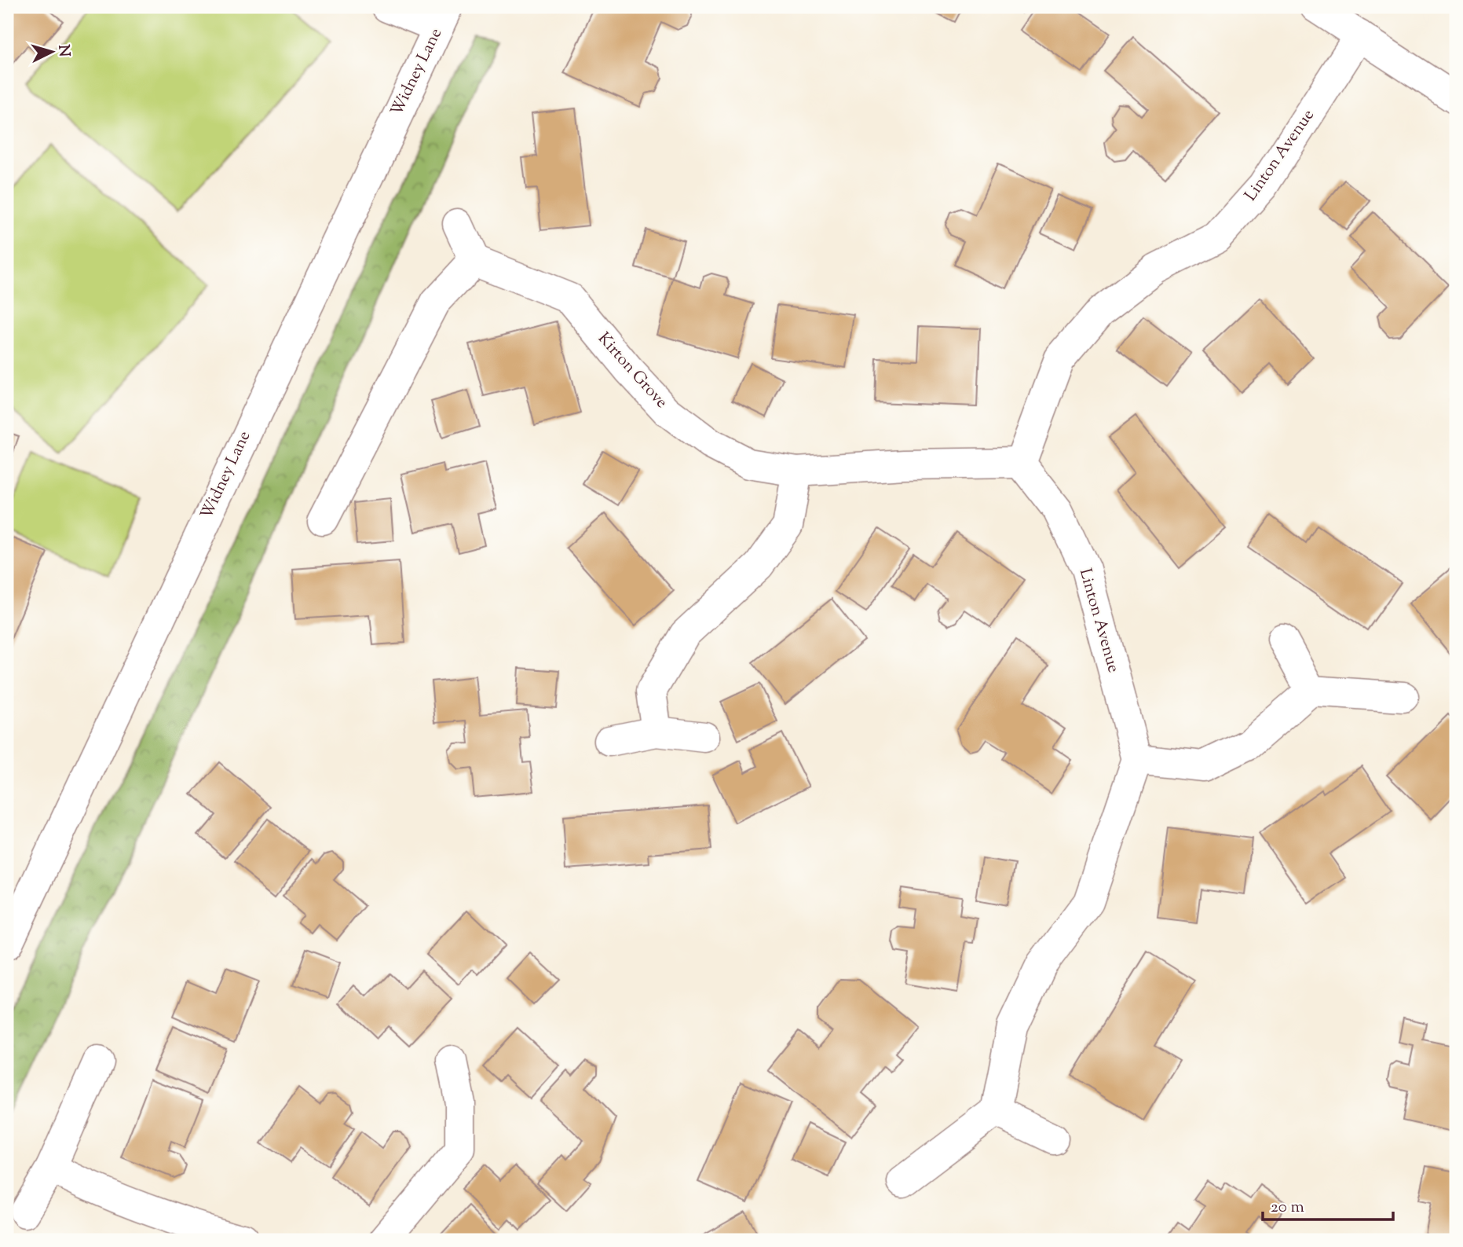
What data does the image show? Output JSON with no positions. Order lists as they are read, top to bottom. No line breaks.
{"streets":{"street":["Widney Lane","Linton Avenue","Kirton Grove"]},"crossings":[["Linton Avenue","Kirton Grove"]],"scale_bar":"20 m","north":"right"}
